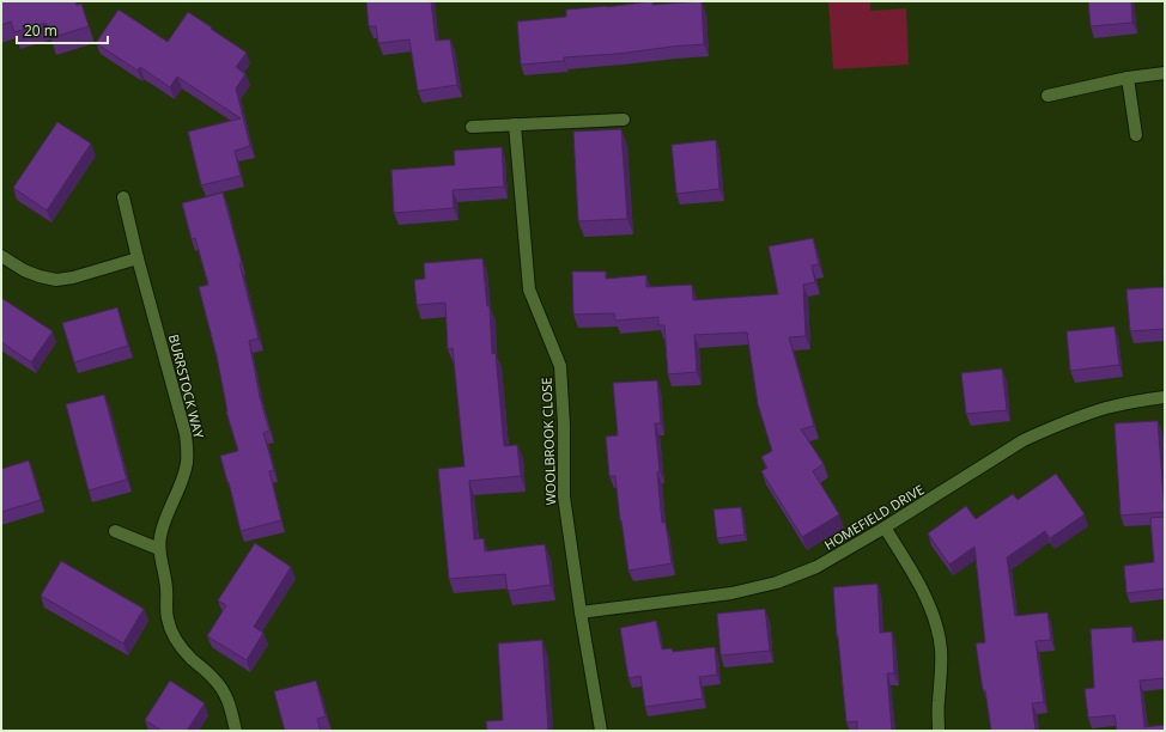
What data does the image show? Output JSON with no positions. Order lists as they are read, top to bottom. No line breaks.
{"streets":{"street":["BURRSTOCK WAY","WOOLBROOK CLOSE","HOMEFIELD DRIVE"]},"crossings":[["WOOLBROOK CLOSE","HOMEFIELD DRIVE"]],"scale_bar":"20 m"}
